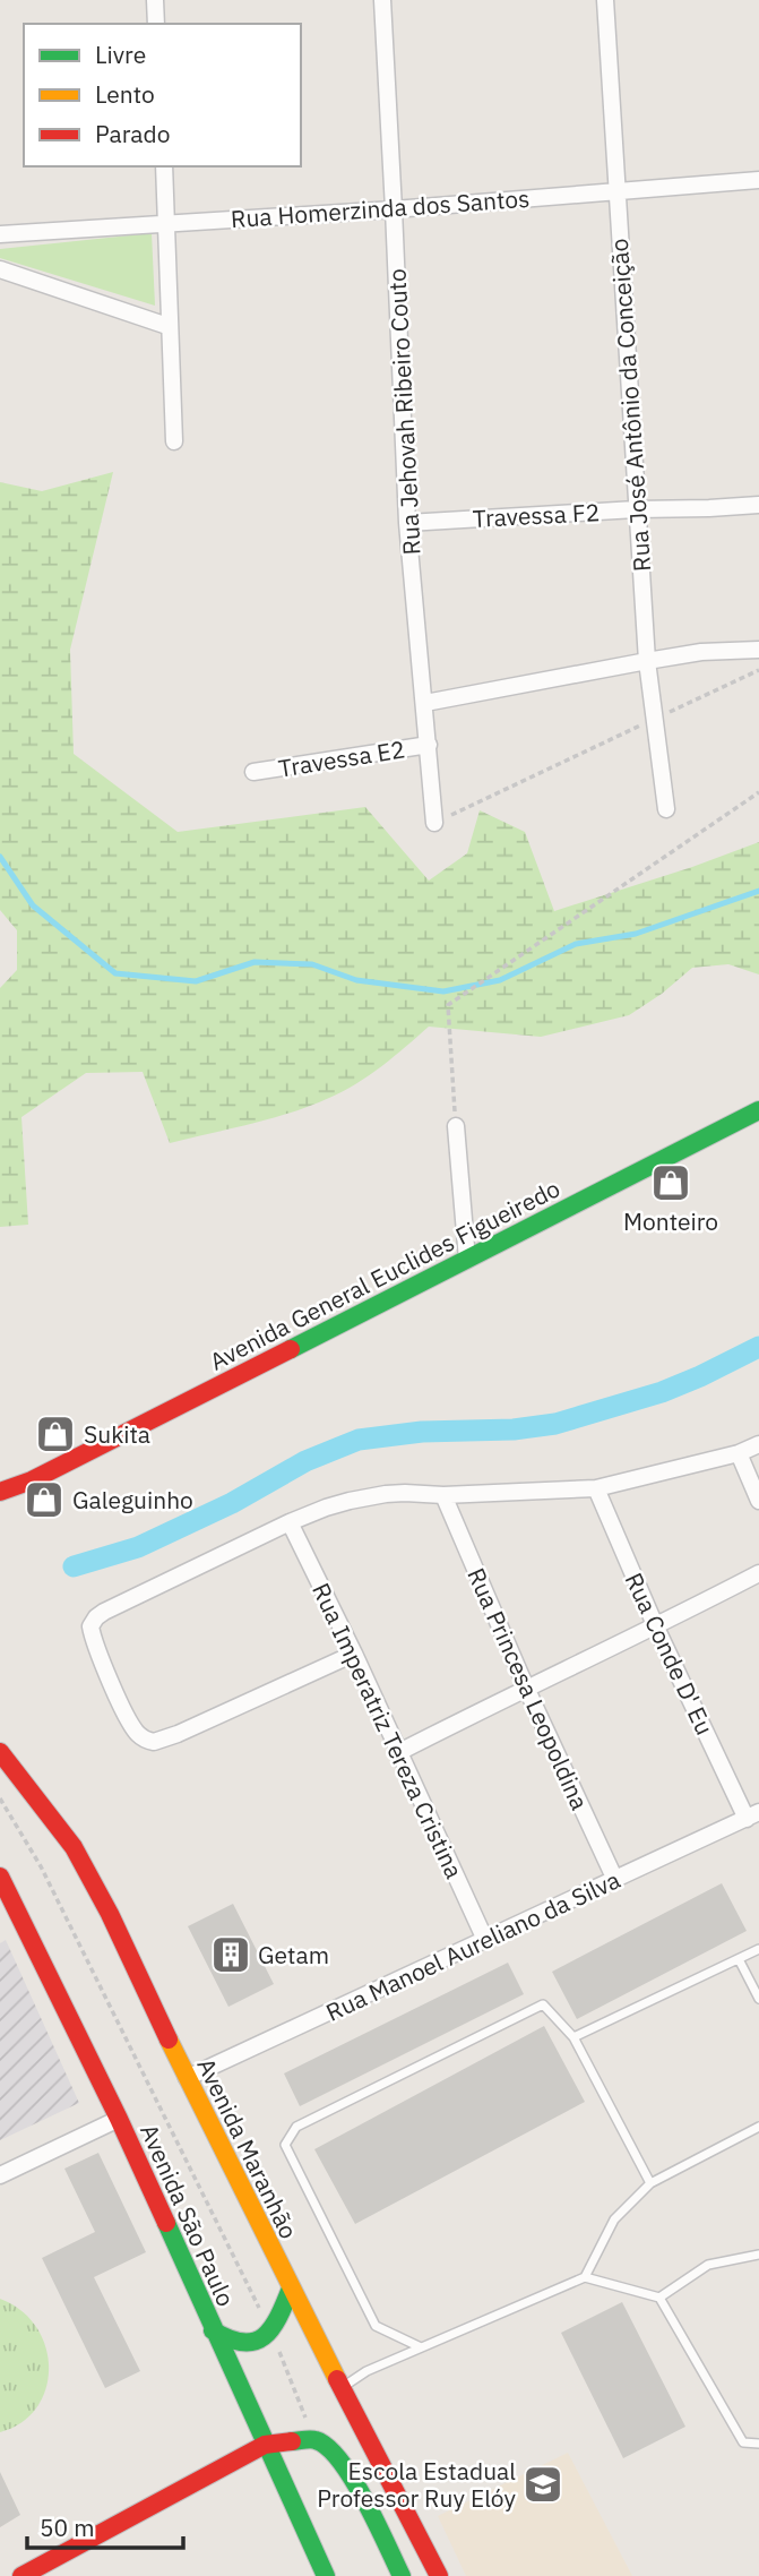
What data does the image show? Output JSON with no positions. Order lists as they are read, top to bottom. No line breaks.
{"streets":{"main road":["Avenida General Euclides Figueiredo","Avenida Maranhão","Avenida São Paulo"],"street":["Rua Homerzinda dos Santos","Rua José Antônio da Conceição","Rua Jehovah Ribeiro Couto","Travessa F2","Travessa E2","Rua Conde D' Eu","Rua Princesa Leopoldina","Rua Imperatriz Tereza Cristina","Rua Manoel Aureliano da Silva"]},"crossings":[["Rua Homerzinda dos Santos","Rua José Antônio da Conceição"],["Rua Homerzinda dos Santos","Rua Jehovah Ribeiro Couto"],["Rua José Antônio da Conceição","Travessa F2"],["Rua Jehovah Ribeiro Couto","Travessa F2"],["Rua Jehovah Ribeiro Couto","Travessa E2"],["Rua Conde D' Eu","Rua Manoel Aureliano da Silva"],["Rua Princesa Leopoldina","Rua Manoel Aureliano da Silva"],["Rua Imperatriz Tereza Cristina","Rua Manoel Aureliano da Silva"],["Rua Manoel Aureliano da Silva","Avenida Maranhão"]],"places":{"shop":["Monteiro","Sukita","Galeguinho"],"building":["Getam"],"school or university":["Escola Estadual Professor Ruy Elóy"]},"legend":["Livre","Lento","Parado"],"scale_bar":"50 m"}
